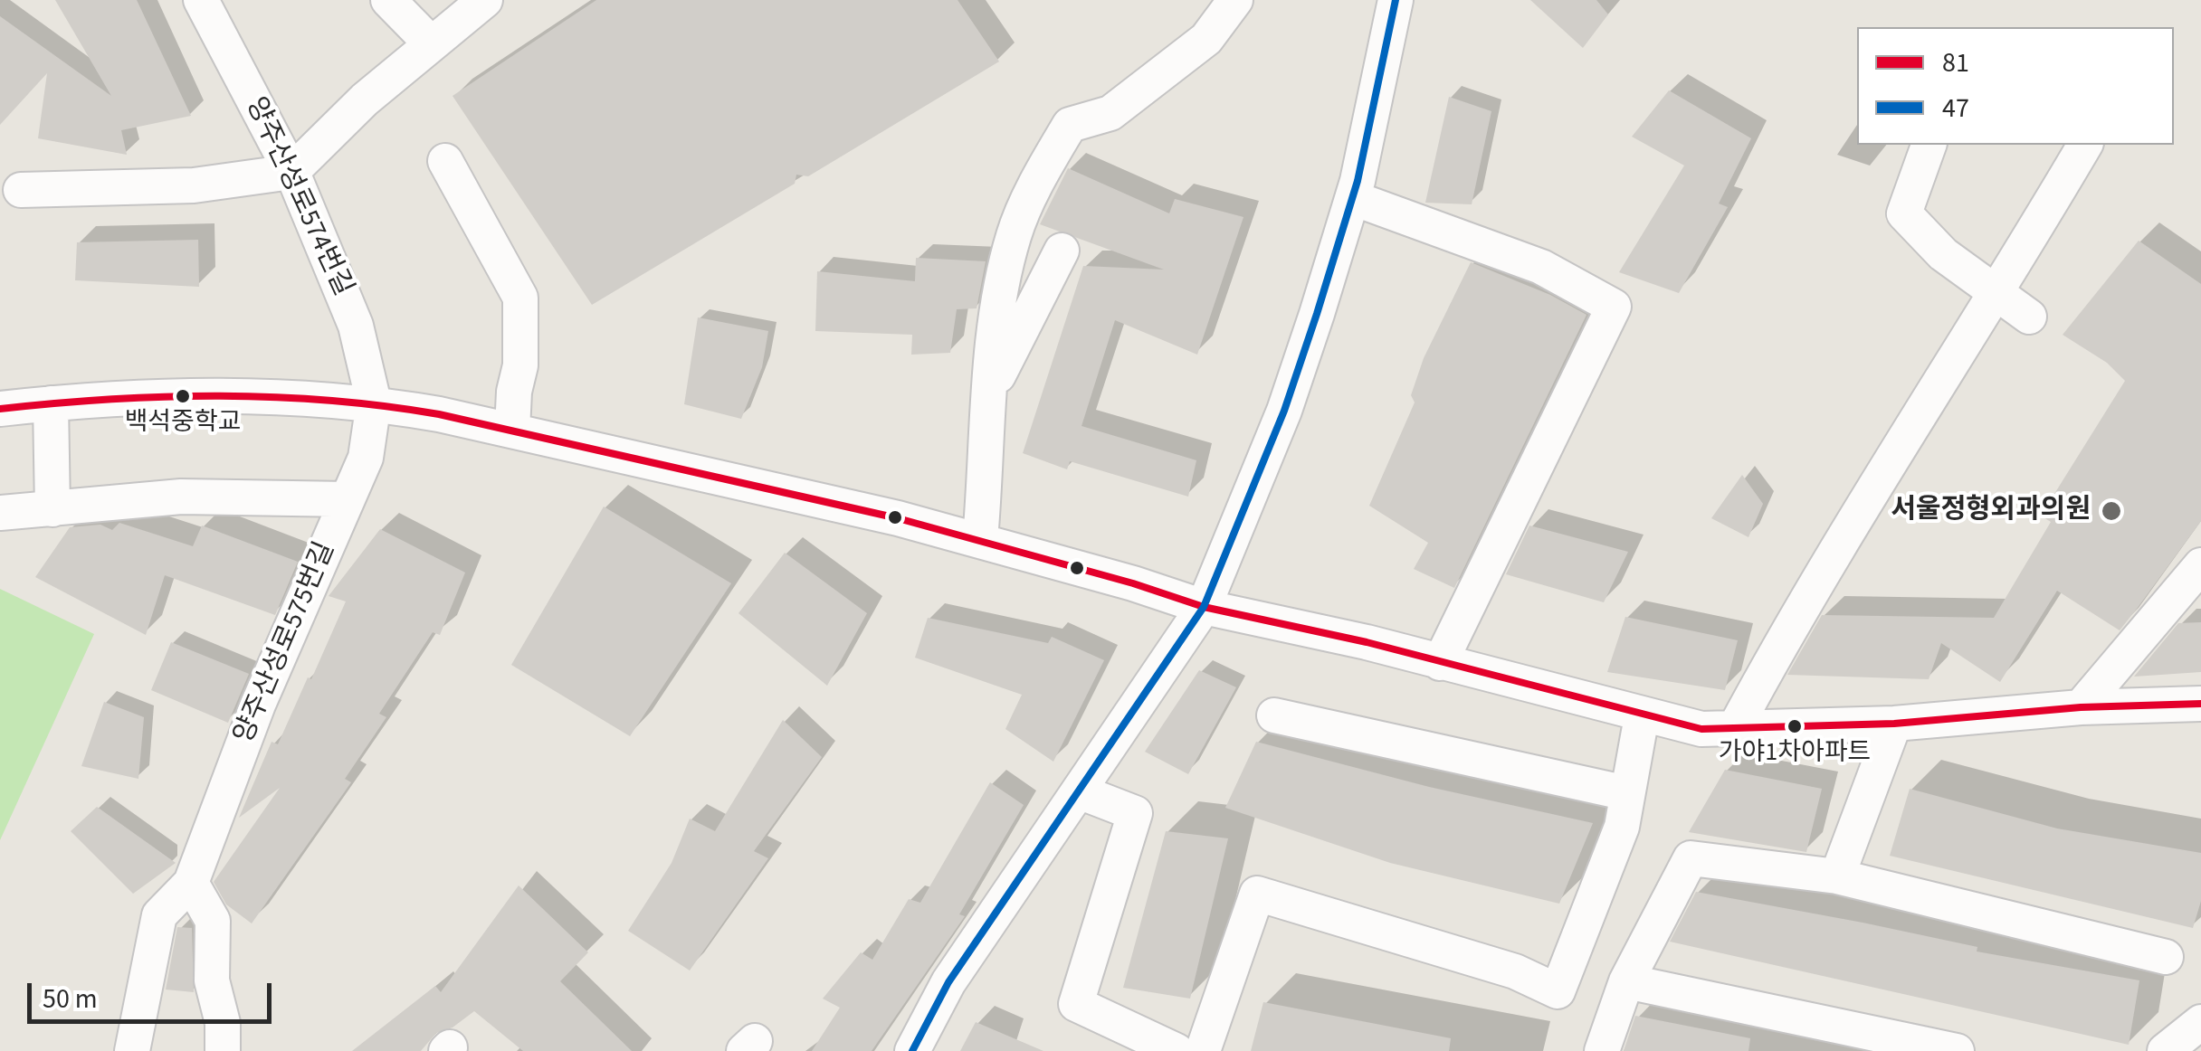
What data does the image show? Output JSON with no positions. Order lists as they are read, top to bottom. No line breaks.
{"streets":{"street":["양주산성로574번길","양주산성로575번길"]},"crossings":[["양주산성로574번길","양주산성로575번길"]],"places":["백석중학교","서울정형외과의원","가야1차아파트"],"lines":["transit line 47","transit line 81"],"legend":["81","47"],"scale_bar":"50 m"}
